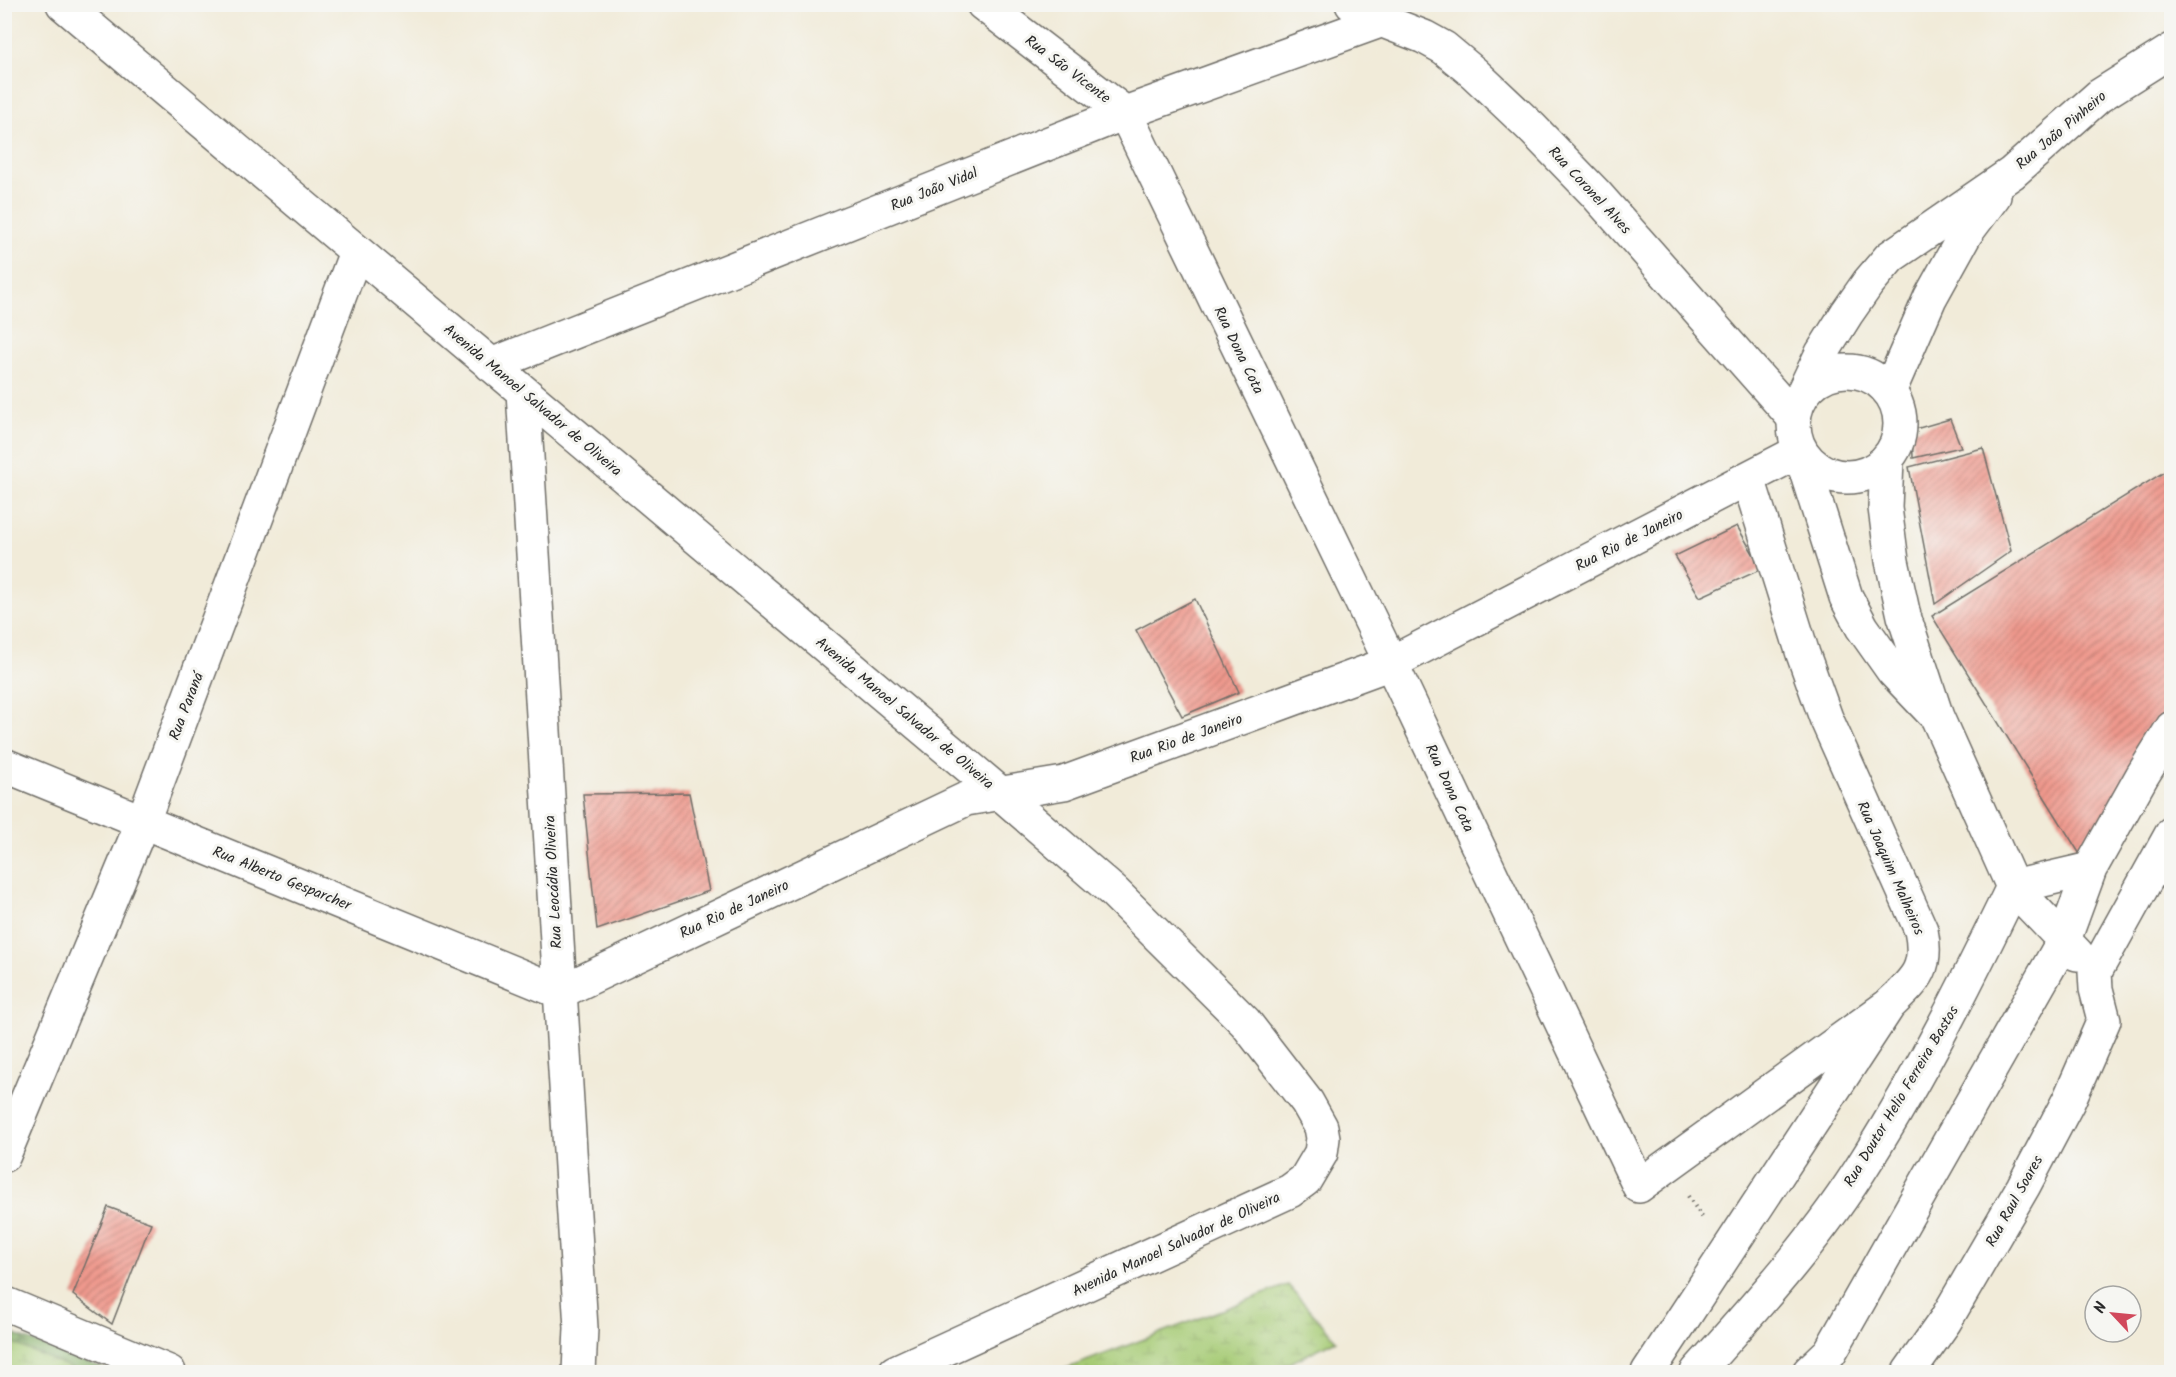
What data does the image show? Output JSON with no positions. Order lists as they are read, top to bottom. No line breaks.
{"streets":{"street":["Rua São Vicente","Rua João Pinheiro","Rua João Vidal","Rua Coronel Alves","Rua Dona Cota","Avenida Manoel Salvador de Oliveira","Rua Rio de Janeiro","Rua Paraná","Rua Joaquim Malheiros","Rua Alberto Gesparcher","Rua Leocádia Oliveira","Rua Doutor Helio Ferreira Bastos","Rua Raul Soares"]},"crossings":[["Rua São Vicente","Rua João Vidal"],["Rua São Vicente","Rua Dona Cota"],["Rua João Vidal","Rua Coronel Alves"],["Rua João Vidal","Rua Dona Cota"],["Rua João Vidal","Avenida Manoel Salvador de Oliveira"],["Rua Coronel Alves","Rua Rio de Janeiro"],["Rua Dona Cota","Rua Rio de Janeiro"],["Rua Dona Cota","Rua Joaquim Malheiros"],["Avenida Manoel Salvador de Oliveira","Rua Rio de Janeiro"],["Avenida Manoel Salvador de Oliveira","Rua Paraná"],["Avenida Manoel Salvador de Oliveira","Rua Leocádia Oliveira"],["Rua Rio de Janeiro","Rua Joaquim Malheiros"],["Rua Rio de Janeiro","Rua Alberto Gesparcher"],["Rua Rio de Janeiro","Rua Leocádia Oliveira"],["Rua Paraná","Rua Alberto Gesparcher"],["Rua Alberto Gesparcher","Rua Leocádia Oliveira"]],"north":"top left"}
